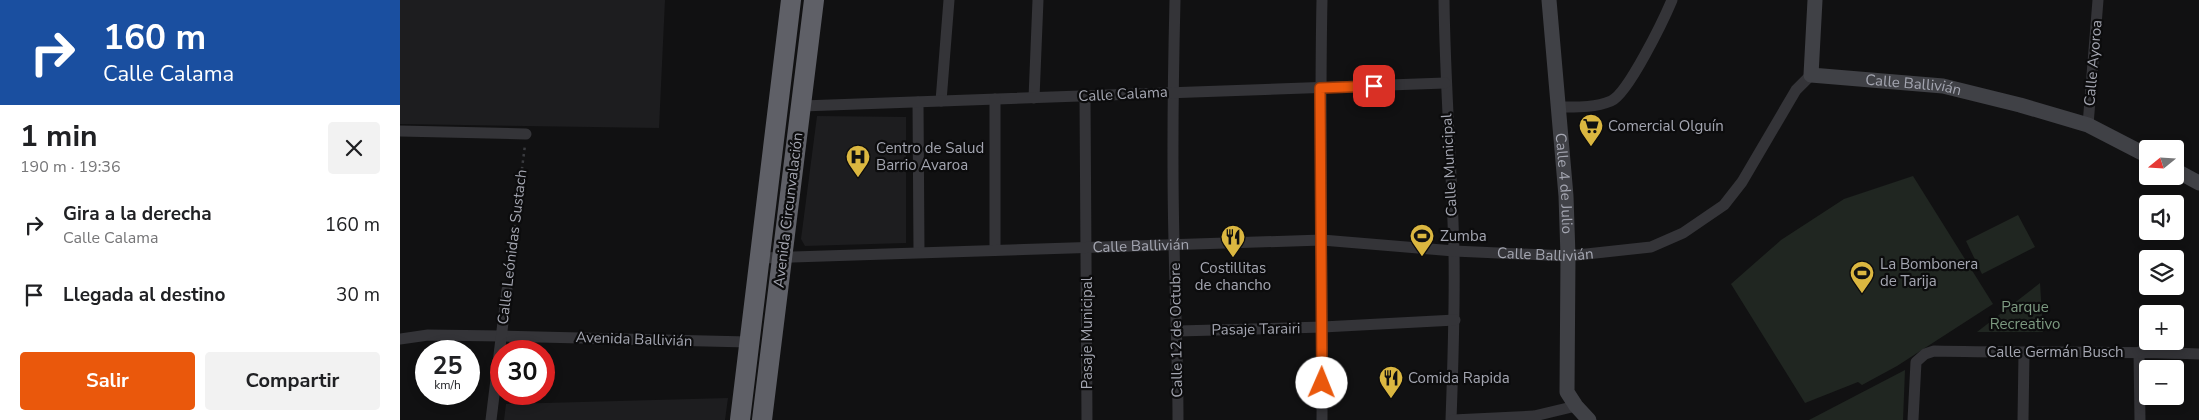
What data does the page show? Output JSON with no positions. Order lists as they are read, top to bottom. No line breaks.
{"streets":{"highway":["Avenida Circunvalación"],"street":["Calle Ayoroa","Calle Ballivián","Calle Calama","Calle Municipal","Calle 4 de Julio","Calle Leónidas Sustach","Pasaje Tarairi","Calle 12 de Octubre","Pasaje Municipal","Avenida Ballivián","Calle Germán Busch"]},"crossings":[["Calle Ayoroa","Calle Ballivián"],["Calle Ballivián","Calle Municipal"],["Calle Ballivián","Calle 4 de Julio"],["Calle Ballivián","Avenida Circunvalación"],["Calle Ballivián","Calle 12 de Octubre"],["Calle Ballivián","Pasaje Municipal"],["Calle Calama","Calle Municipal"],["Calle Calama","Avenida Circunvalación"],["Calle Calama","Calle 12 de Octubre"],["Calle Calama","Pasaje Municipal"],["Calle Municipal","Pasaje Tarairi"],["Avenida Circunvalación","Avenida Ballivián"],["Calle Leónidas Sustach","Avenida Ballivián"],["Pasaje Tarairi","Calle 12 de Octubre"]],"parks":["Parque Recreativo"],"places":{"supermarket":["Comercial Olguín"],"hospital":["Centro de Salud Barrio Avaroa"],"sports":["Zumba","La Bombonera de Tarija"],"restaurant":["Costillitas de chancho","Comida Rapida"]},"north":"left","page":{"turn":["160 m","Calle Calama"],"heading":["1 min","190 m · 19:36"],"map_buttons":["+","−"],"list":[{"name":"Gira a la derecha","note":"Calle Calama","value":"160 m"},{"name":"Llegada al destino","value":"30 m"}],"speed":"25 km/h","limit":"30","buttons":["Salir","Compartir"]}}
